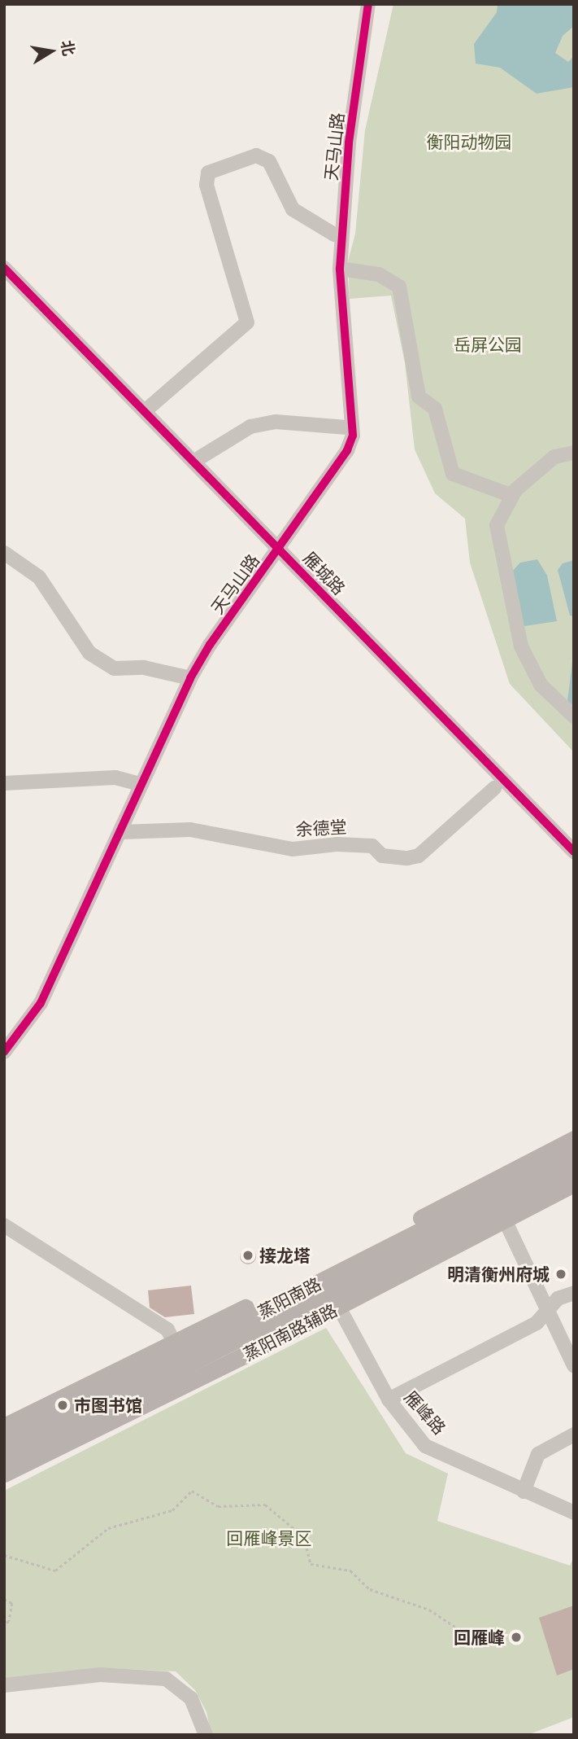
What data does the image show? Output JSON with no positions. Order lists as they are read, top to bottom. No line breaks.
{"streets":{"main road":["蒸阳南路","蒸阳南路辅路"],"street":["天马山路","雁城路","余德堂","雁峰路"]},"crossings":[["天马山路","雁城路"],["天马山路","余德堂"],["蒸阳南路","蒸阳南路辅路"],["蒸阳南路","雁峰路"],["蒸阳南路辅路","雁峰路"]],"parks":["衡阳动物园","岳屏公园","回雁峰景区"],"places":["接龙塔","明清衡州府城","市图书馆","回雁峰"],"north":"right"}
